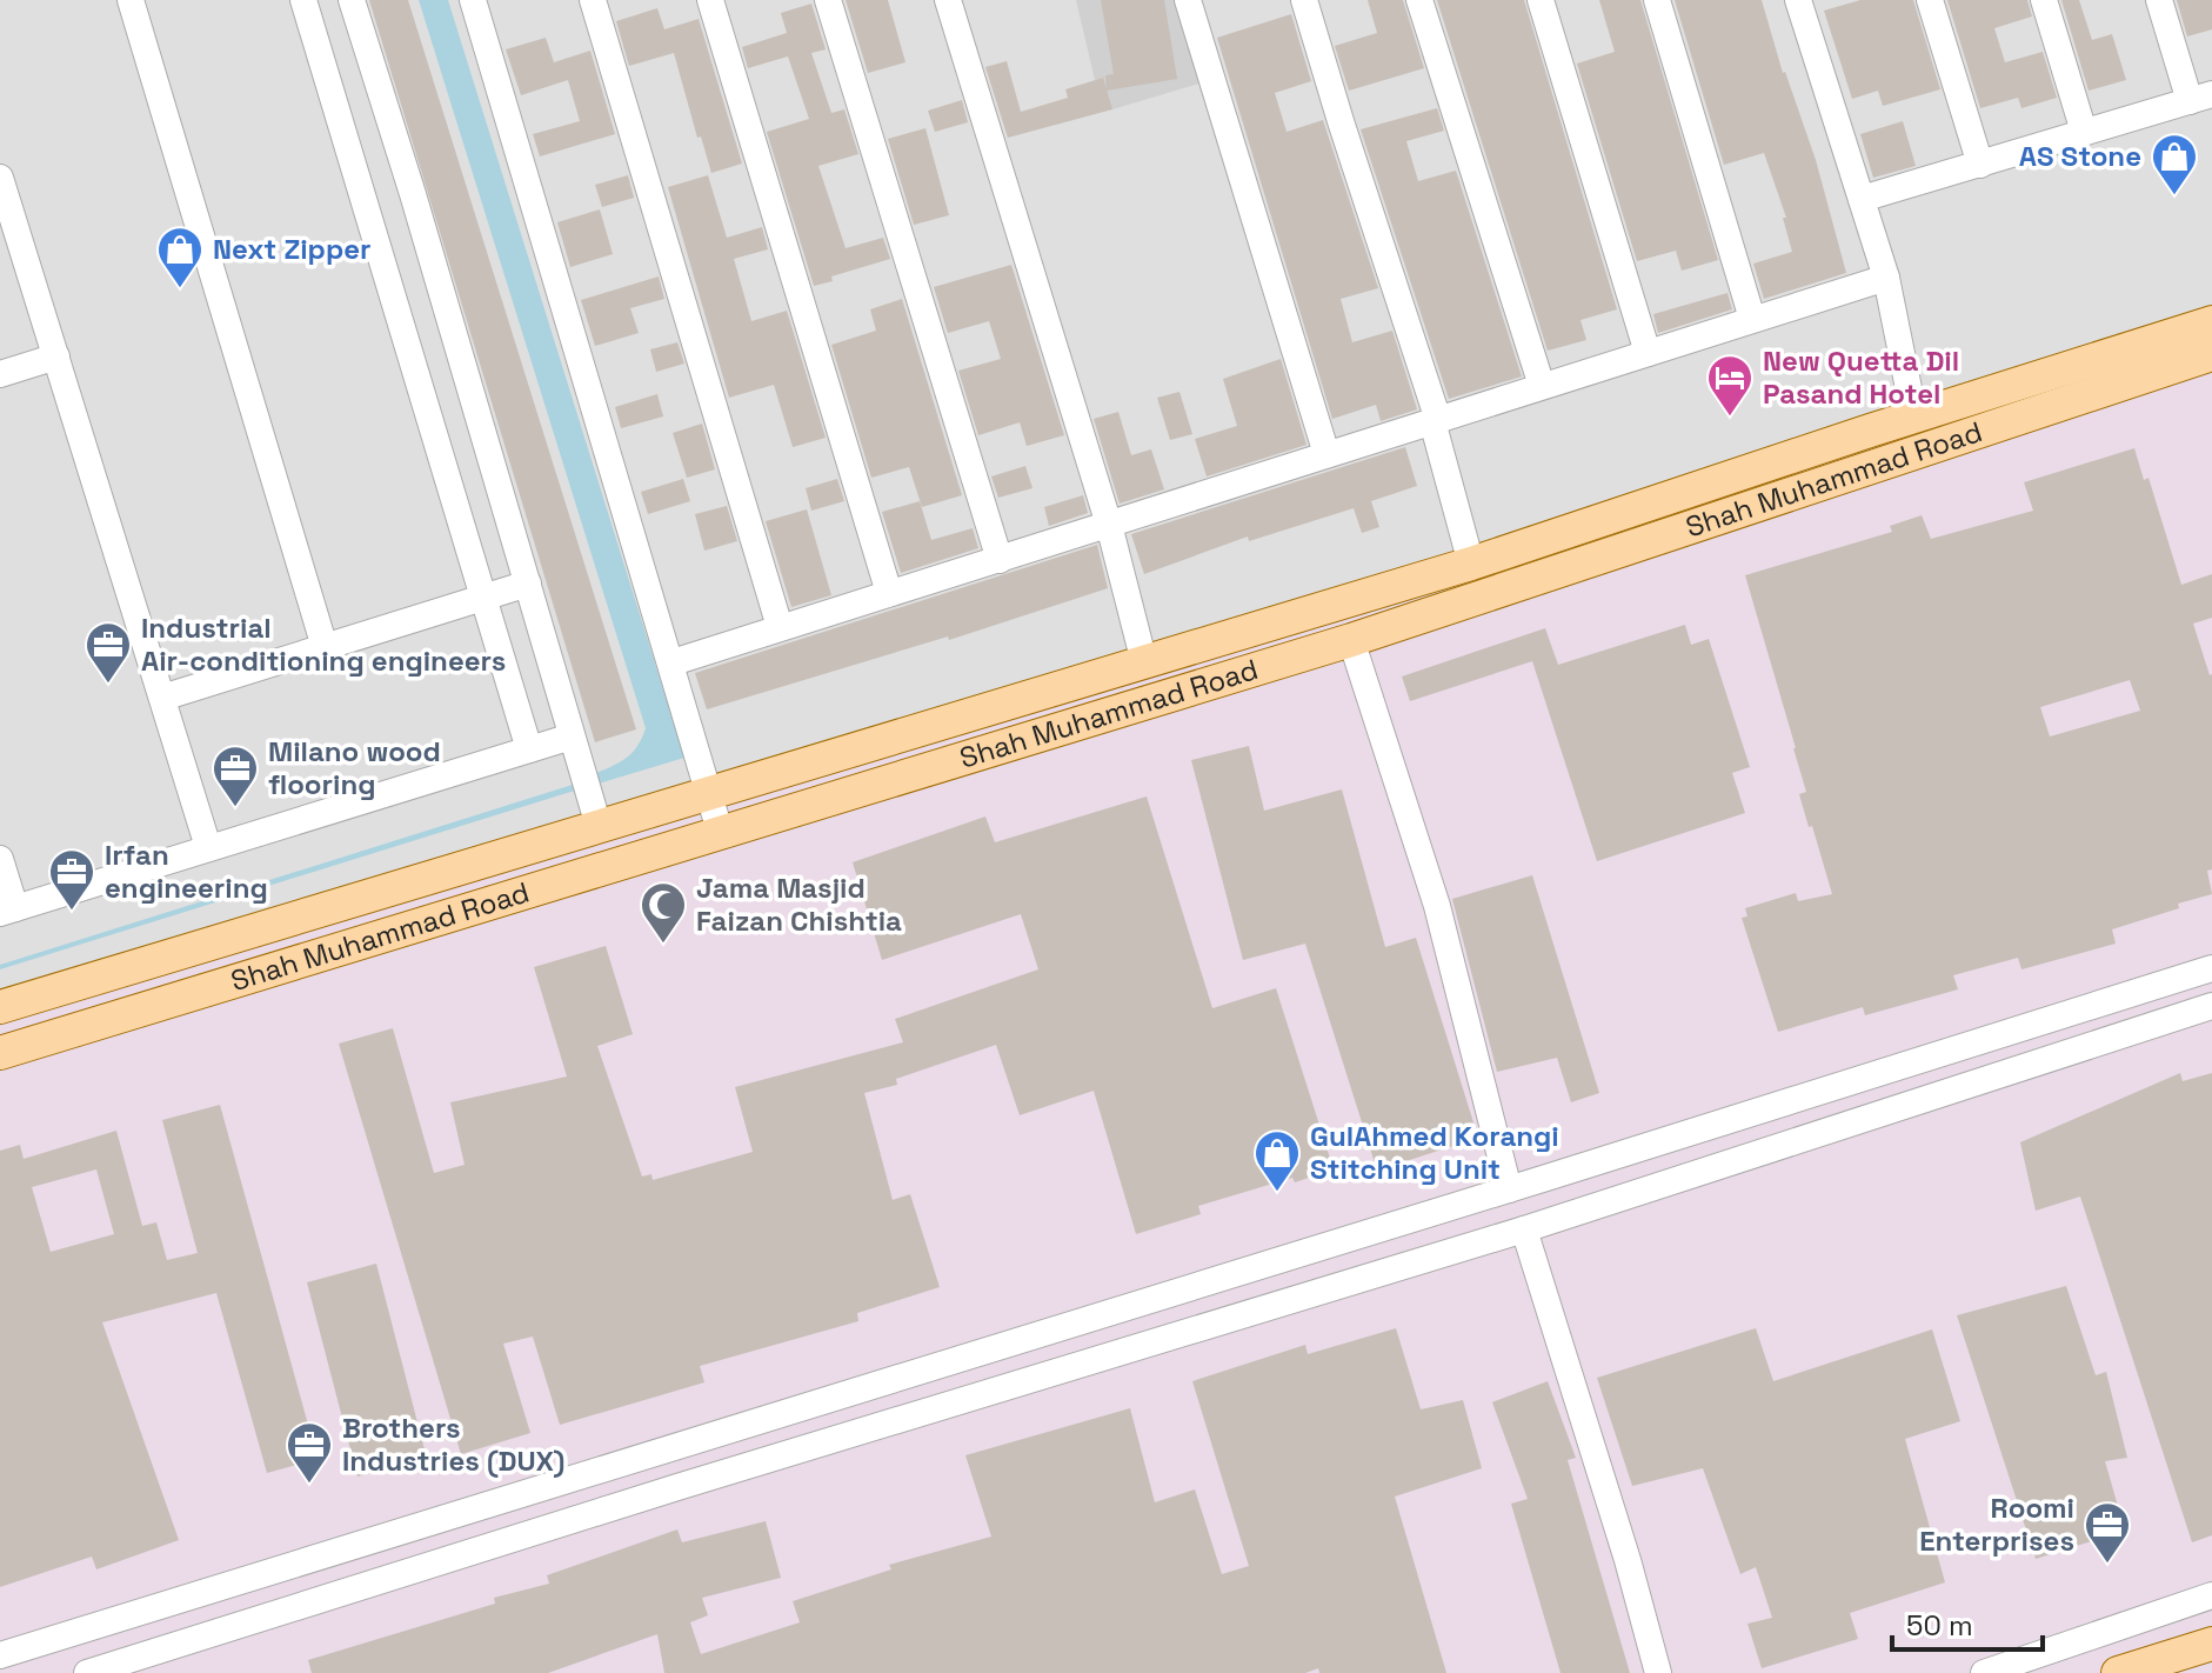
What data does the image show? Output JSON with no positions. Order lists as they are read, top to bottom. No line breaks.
{"streets":{"main road":["Shah Muhammad Road"]},"places":{"shop":["AS Stone","Next Zipper","GulAhmed Korangi Stitching Unit"],"hotel":["New Quetta Dil Pasand Hotel"],"office":["Industrial Air-conditioning engineers","Milano wood flooring","Irfan engineering","Brothers Industries (DUX)","Roomi Enterprises"],"mosque":["Jama Masjid Faizan Chishtia"]},"scale_bar":"50 m"}
